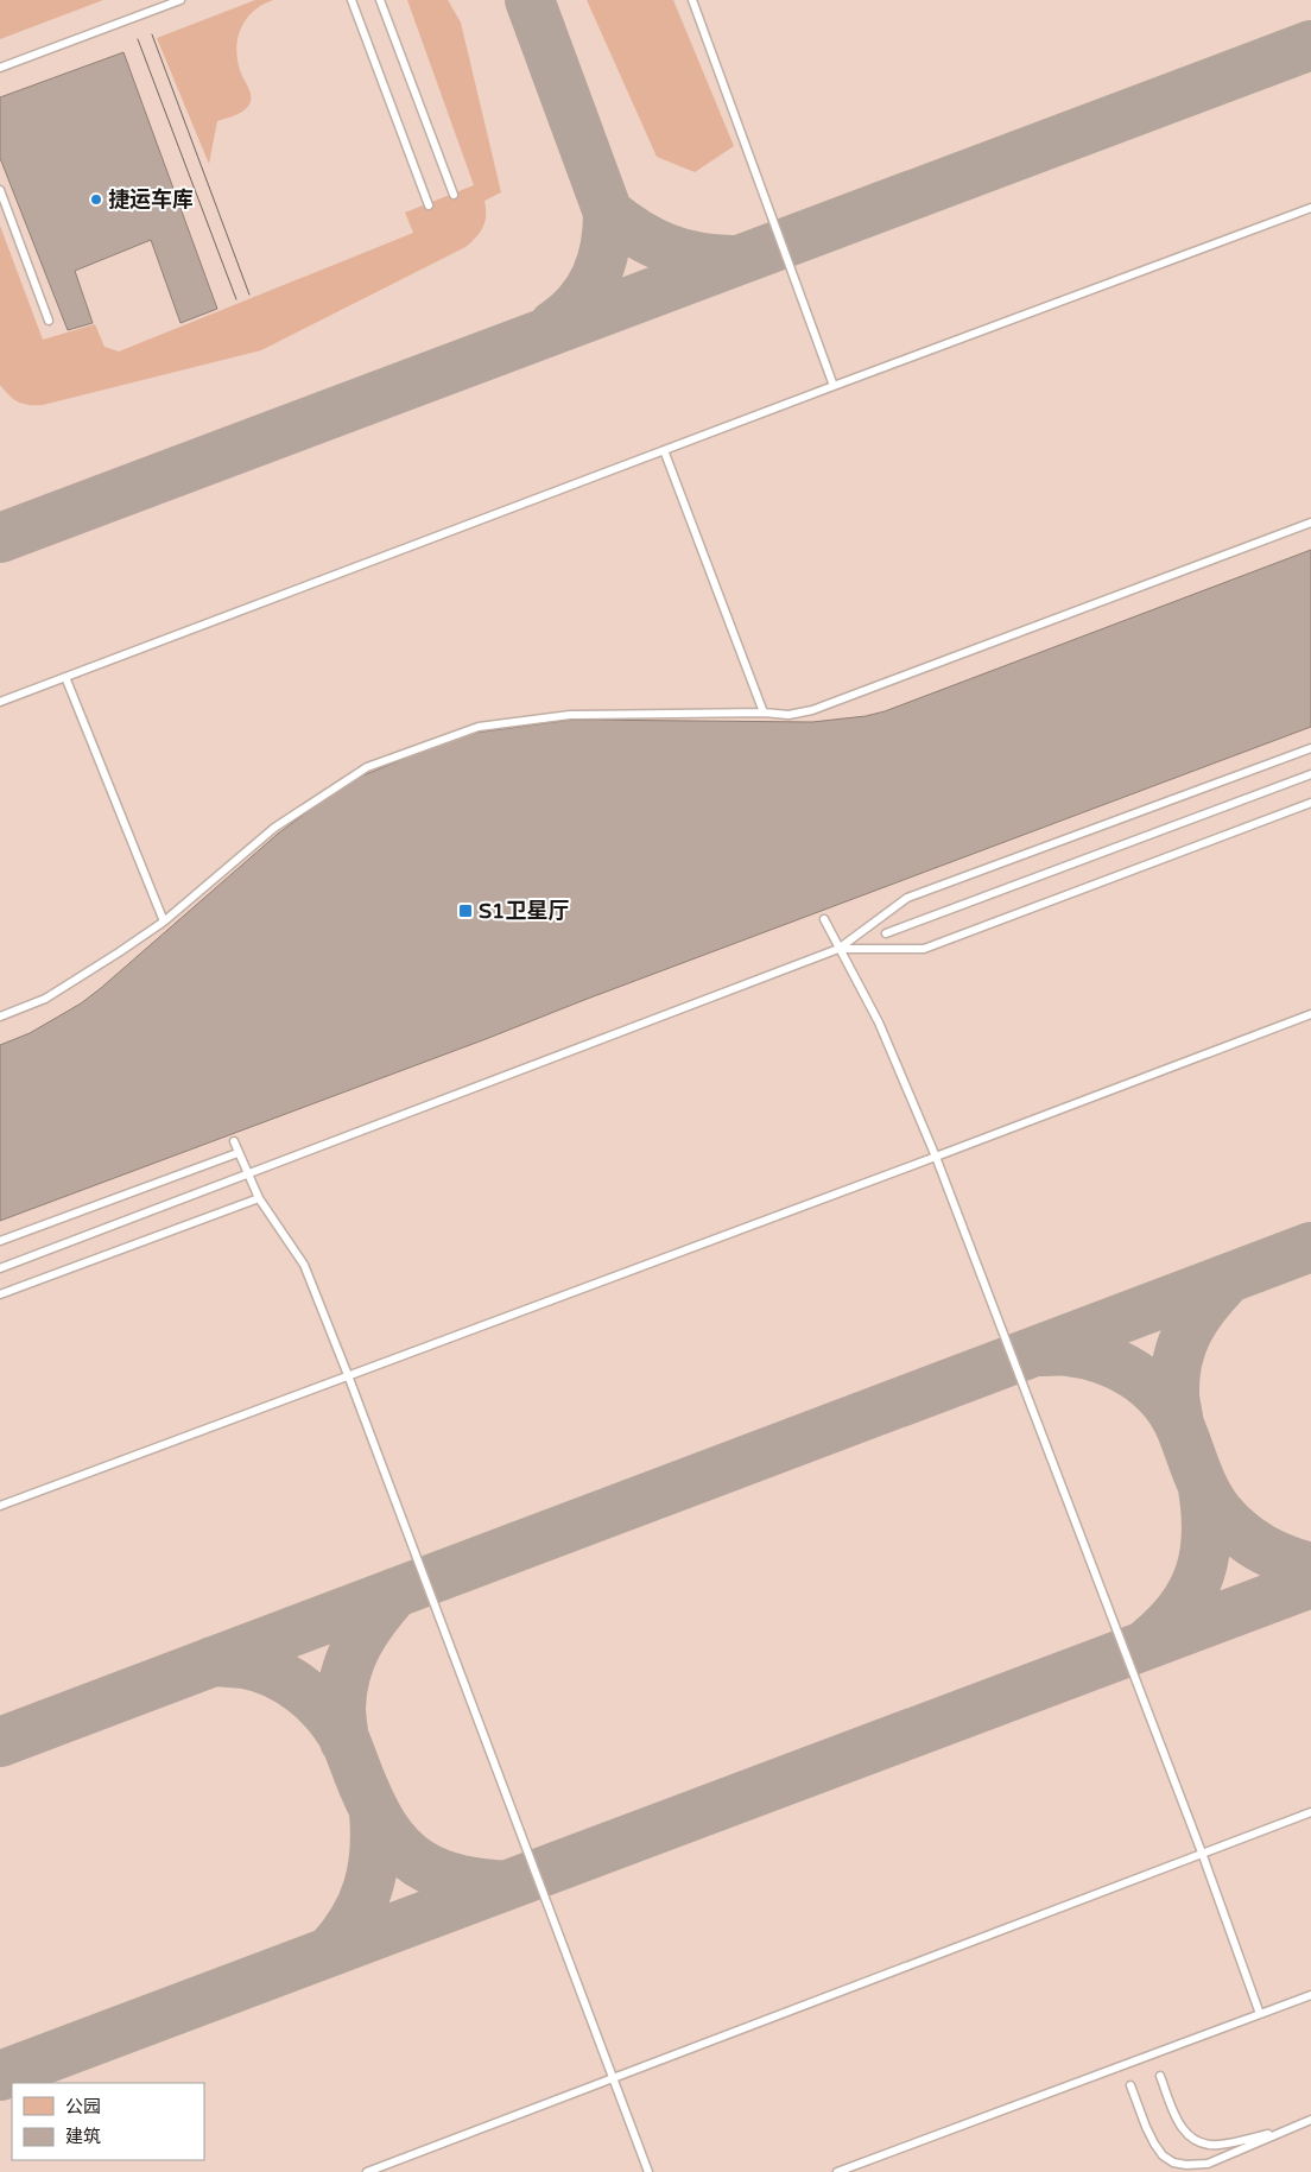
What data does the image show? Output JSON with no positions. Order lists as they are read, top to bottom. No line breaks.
{"places":{"other":["捷运车库"],"transit":["S1卫星厅"]},"legend":["公园","建筑"]}
